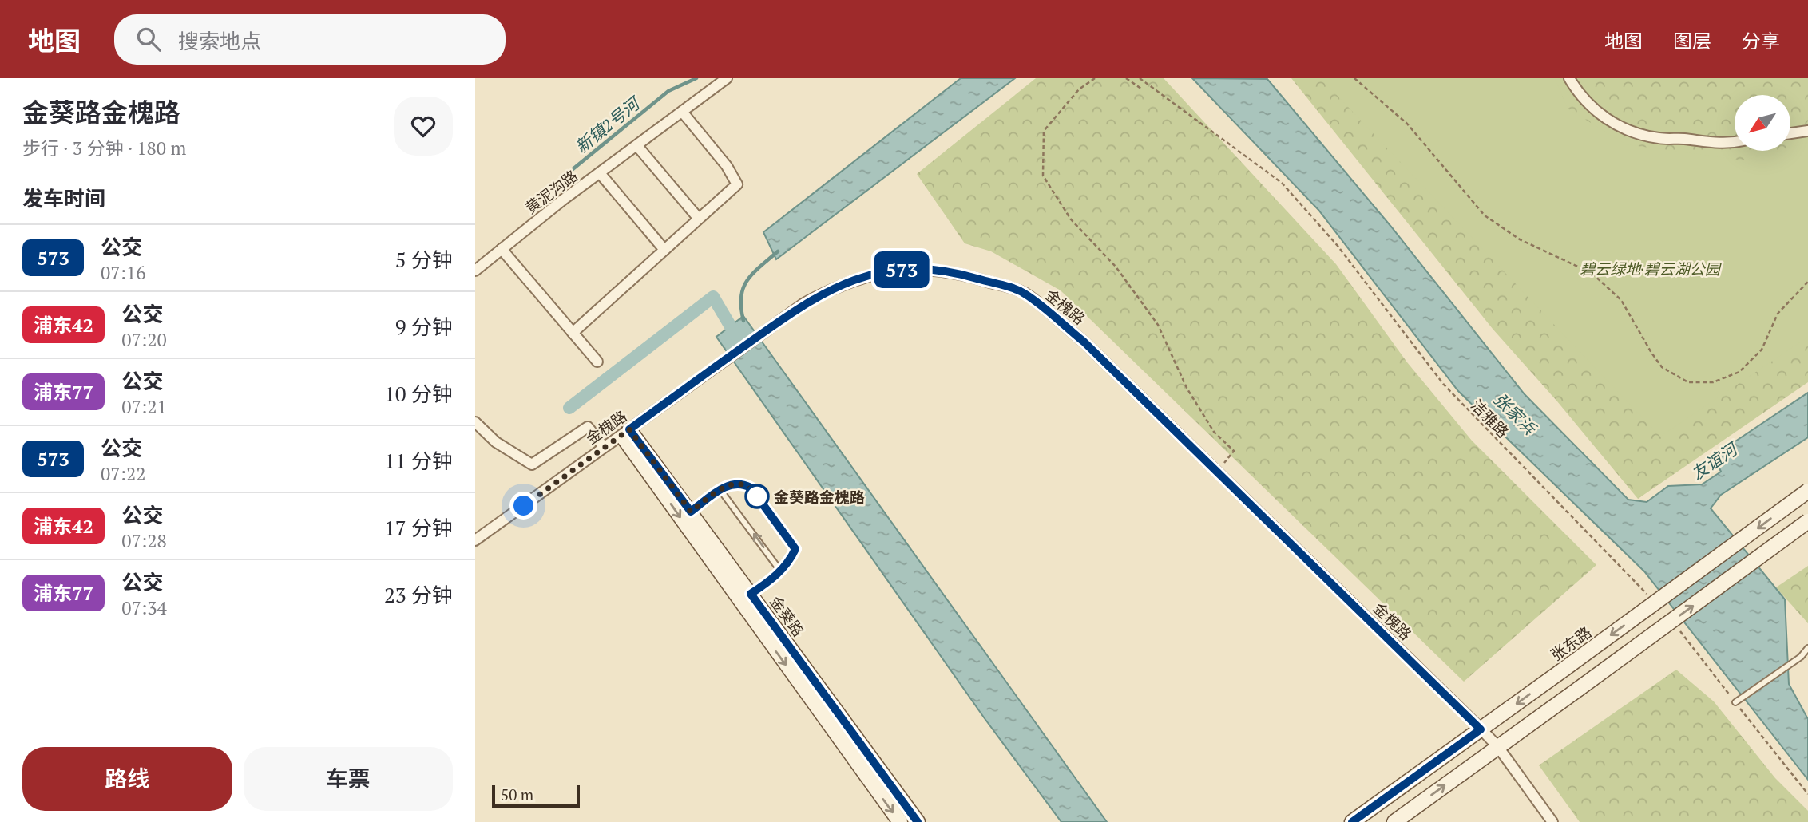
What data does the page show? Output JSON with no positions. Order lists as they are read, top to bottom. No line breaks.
{"streets":{"main road":["金葵路","张东路"],"street":["黄泥沟路","金槐路"],"path":["洁雅路"]},"crossings":[["金槐路","金葵路"],["金槐路","张东路"]],"water":["新镇2号河","张家浜","友谊河"],"parks":["碧云绿地·碧云湖公园"],"places":["金葵路金槐路"],"lines":["bus line 573"],"scale_bar":"50 m","north":"bottom left","page":{"header":"地图","search":"搜索地点","nav":["地图","图层","分享"],"heading":[["金葵路金槐路","步行 · 3 分钟 · 180 m"],"发车时间"],"on_map":"573","list":[{"mark":"573","name":"公交","note":"07:16","value":"5 分钟"},{"mark":"浦东42","name":"公交","note":"07:20","value":"9 分钟"},{"mark":"浦东77","name":"公交","note":"07:21","value":"10 分钟"},{"mark":"573","name":"公交","note":"07:22","value":"11 分钟"},{"mark":"浦东42","name":"公交","note":"07:28","value":"17 分钟"},{"mark":"浦东77","name":"公交","note":"07:34","value":"23 分钟"}],"buttons":["路线","车票"],"scale":"50 m"}}
